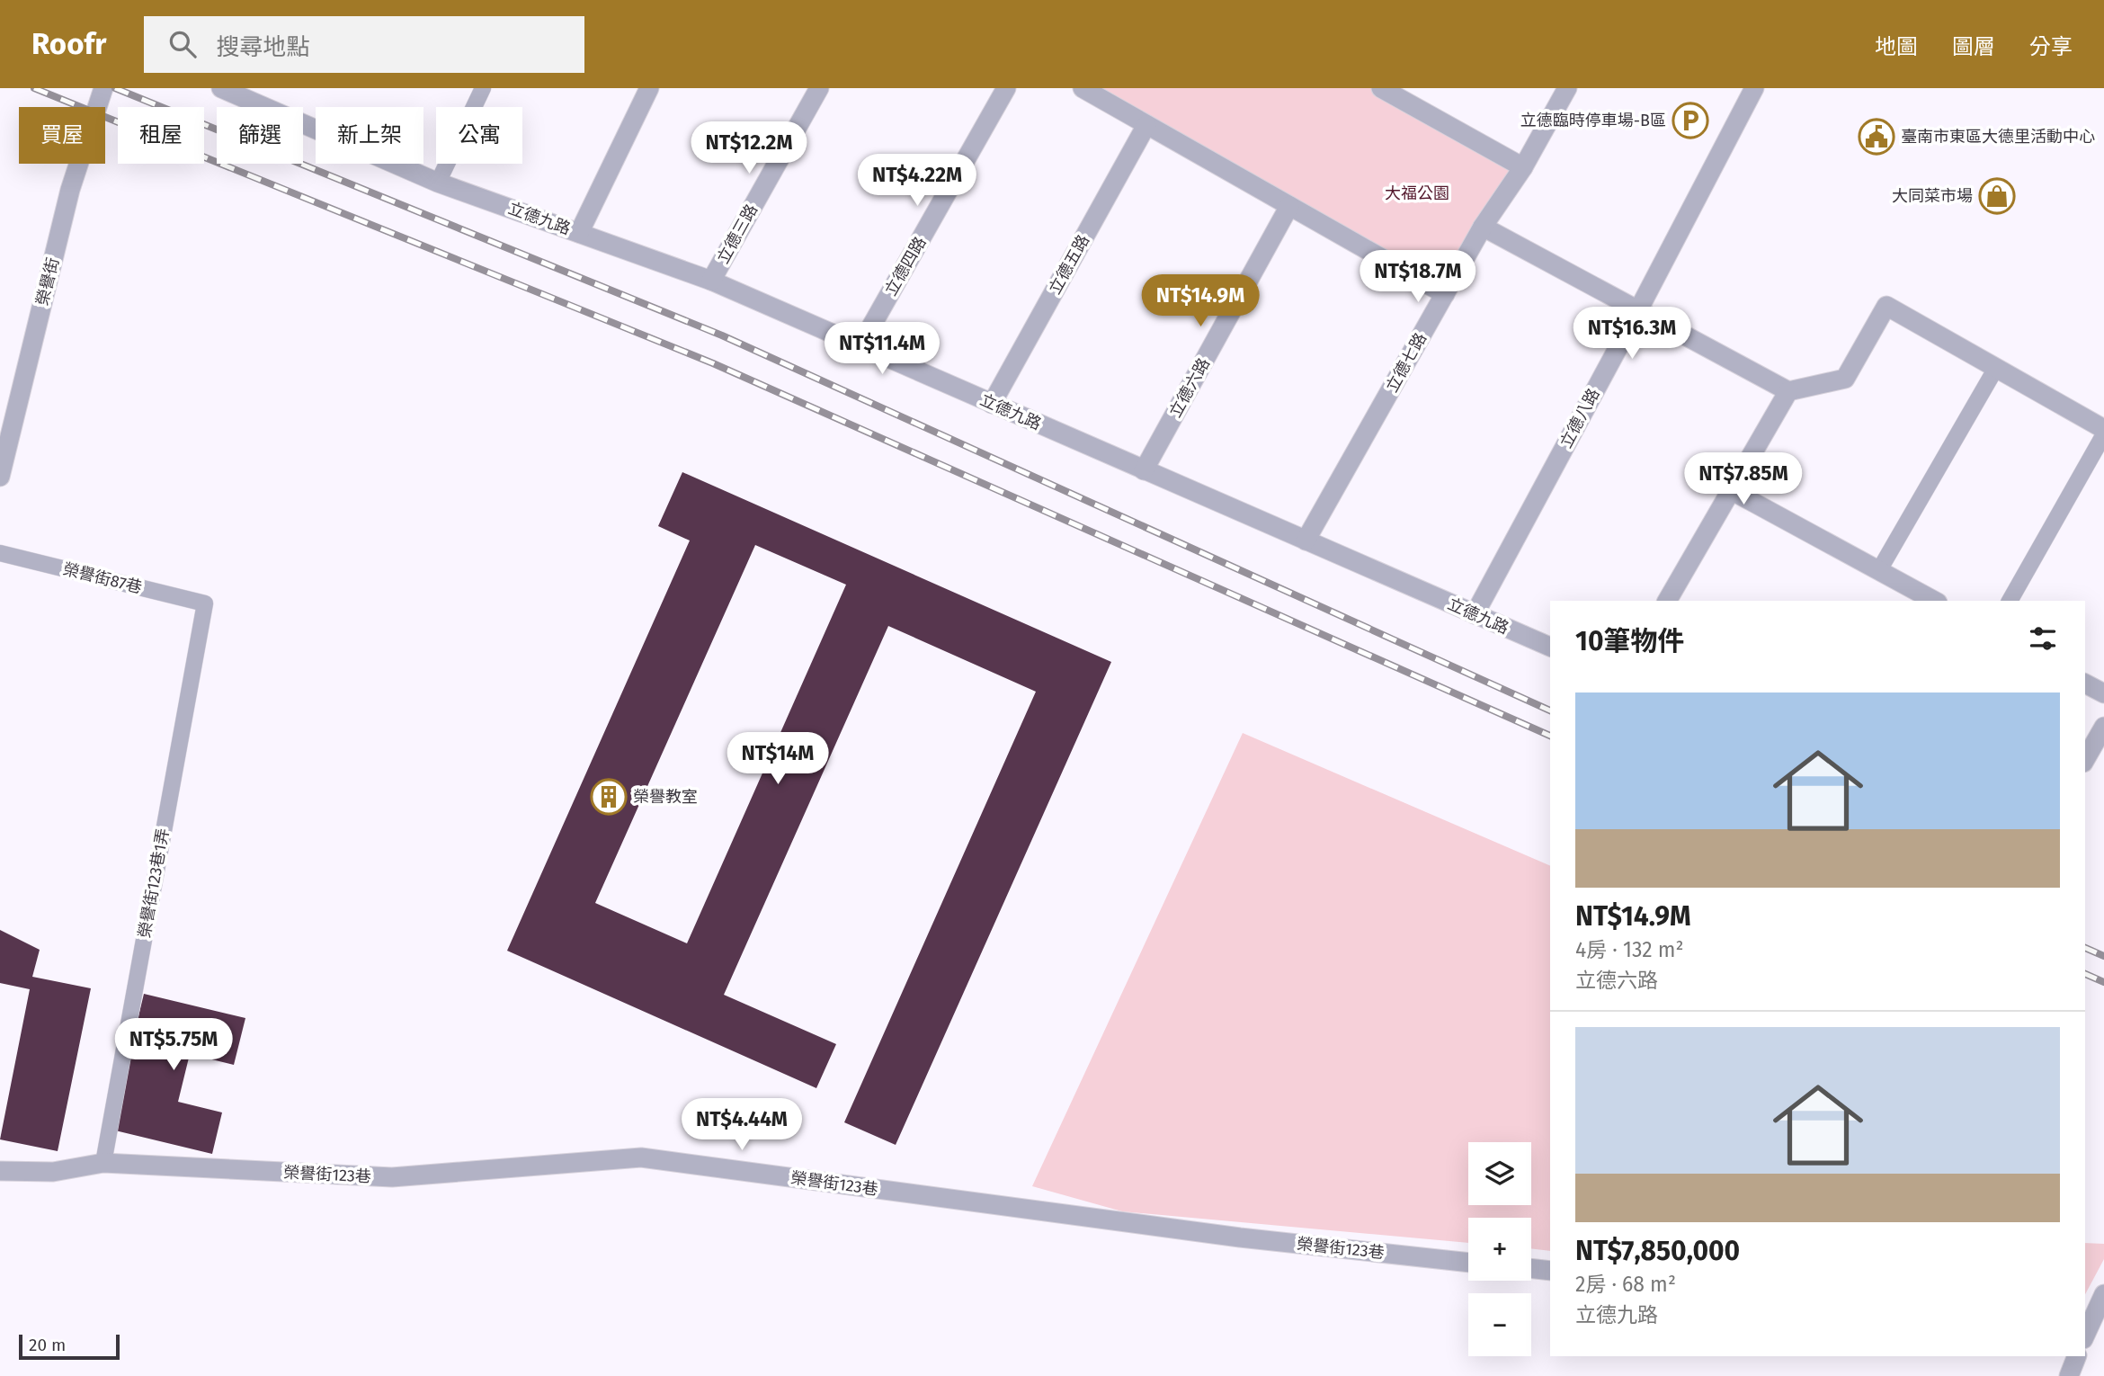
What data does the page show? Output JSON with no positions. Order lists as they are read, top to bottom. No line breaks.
{"streets":{"street":["立德九路","立德三路","立德五路","立德四路","榮譽街","立德七路","立德六路","立德八路","榮譽街123巷"],"lane":["榮譽街87巷","榮譽街123巷1弄"]},"crossings":[["立德九路","立德三路"],["立德九路","立德五路"],["立德九路","立德四路"],["立德九路","立德七路"],["立德九路","立德六路"],["立德九路","立德八路"],["榮譽街87巷","榮譽街123巷1弄"],["榮譽街123巷1弄","榮譽街123巷"]],"parks":["大福公園"],"places":{"parking":["立德臨時停車場-B區"],"public building":["臺南市東區大德里活動中心"],"shop":["大同菜市場"],"building":["榮譽教室"]},"scale_bar":"20 m","page":{"header":"Roofr","search":"搜尋地點","nav":["地圖","圖層","分享"],"chip":["買屋","租屋","篩選","新上架","公寓"],"price":["NT$12.2M","NT$4.22M","NT$18.7M","NT$14.9M","NT$16.3M","NT$11.4M","NT$7.85M","NT$14M","NT$5.75M","NT$4.44M"],"heading":"10筆物件","list":[{"name":"NT$14.9M","note":"4房 · 132 m² · 立德六路"},{"name":"NT$7,850,000","note":"2房 · 68 m² · 立德九路"}],"map_buttons":["+","−"],"scale":"20 m"}}
